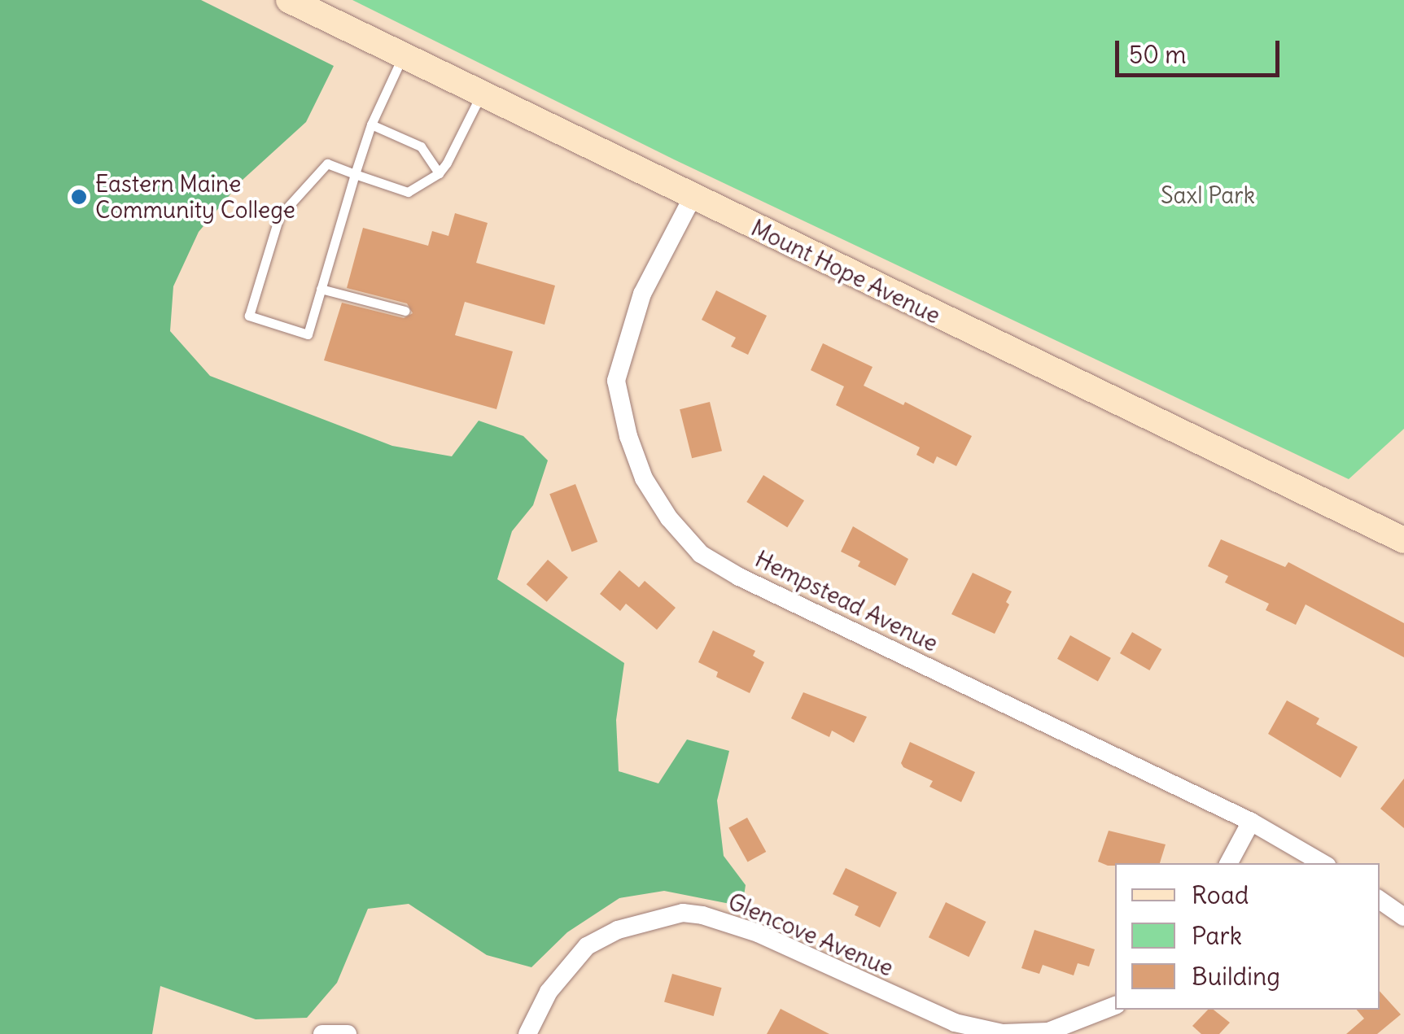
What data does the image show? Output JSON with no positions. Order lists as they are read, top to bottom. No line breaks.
{"streets":{"street":["Mount Hope Avenue","Hempstead Avenue","Glencove Avenue"]},"crossings":[["Mount Hope Avenue","Hempstead Avenue"]],"parks":["Saxl Park"],"places":["Eastern Maine Community College"],"legend":["Road","Park","Building"],"scale_bar":"50 m"}
